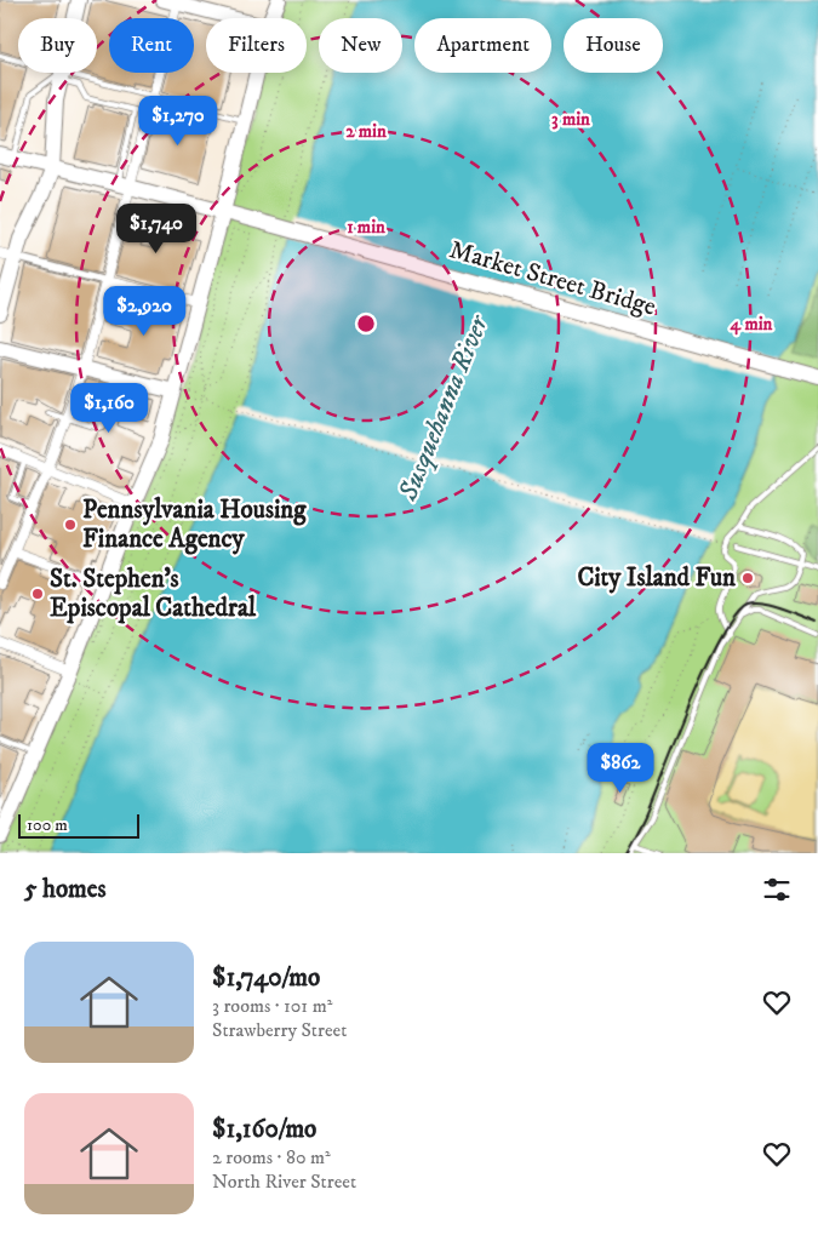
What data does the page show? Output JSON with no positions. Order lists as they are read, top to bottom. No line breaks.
{"streets":{"main road":["Market Street Bridge"]},"water":["Susquehanna River"],"places":["Pennsylvania Housing Finance Agency","City Island Fun","St. Stephen’s Episcopal Cathedral"],"scale_bar":"100 m","page":{"chip":["Buy","Rent","Filters","New","Apartment","House"],"price":["$1,270","$1,740","$2,920","$1,160","$862"],"scale":"100 m","heading":"5 homes","list":[{"name":"$1,740/mo","note":"3 rooms · 101 m² · Strawberry Street"},{"name":"$1,160/mo","note":"2 rooms · 80 m² · North River Street"}]},"rings":["3 min","2 min","1 min","4 min"]}
